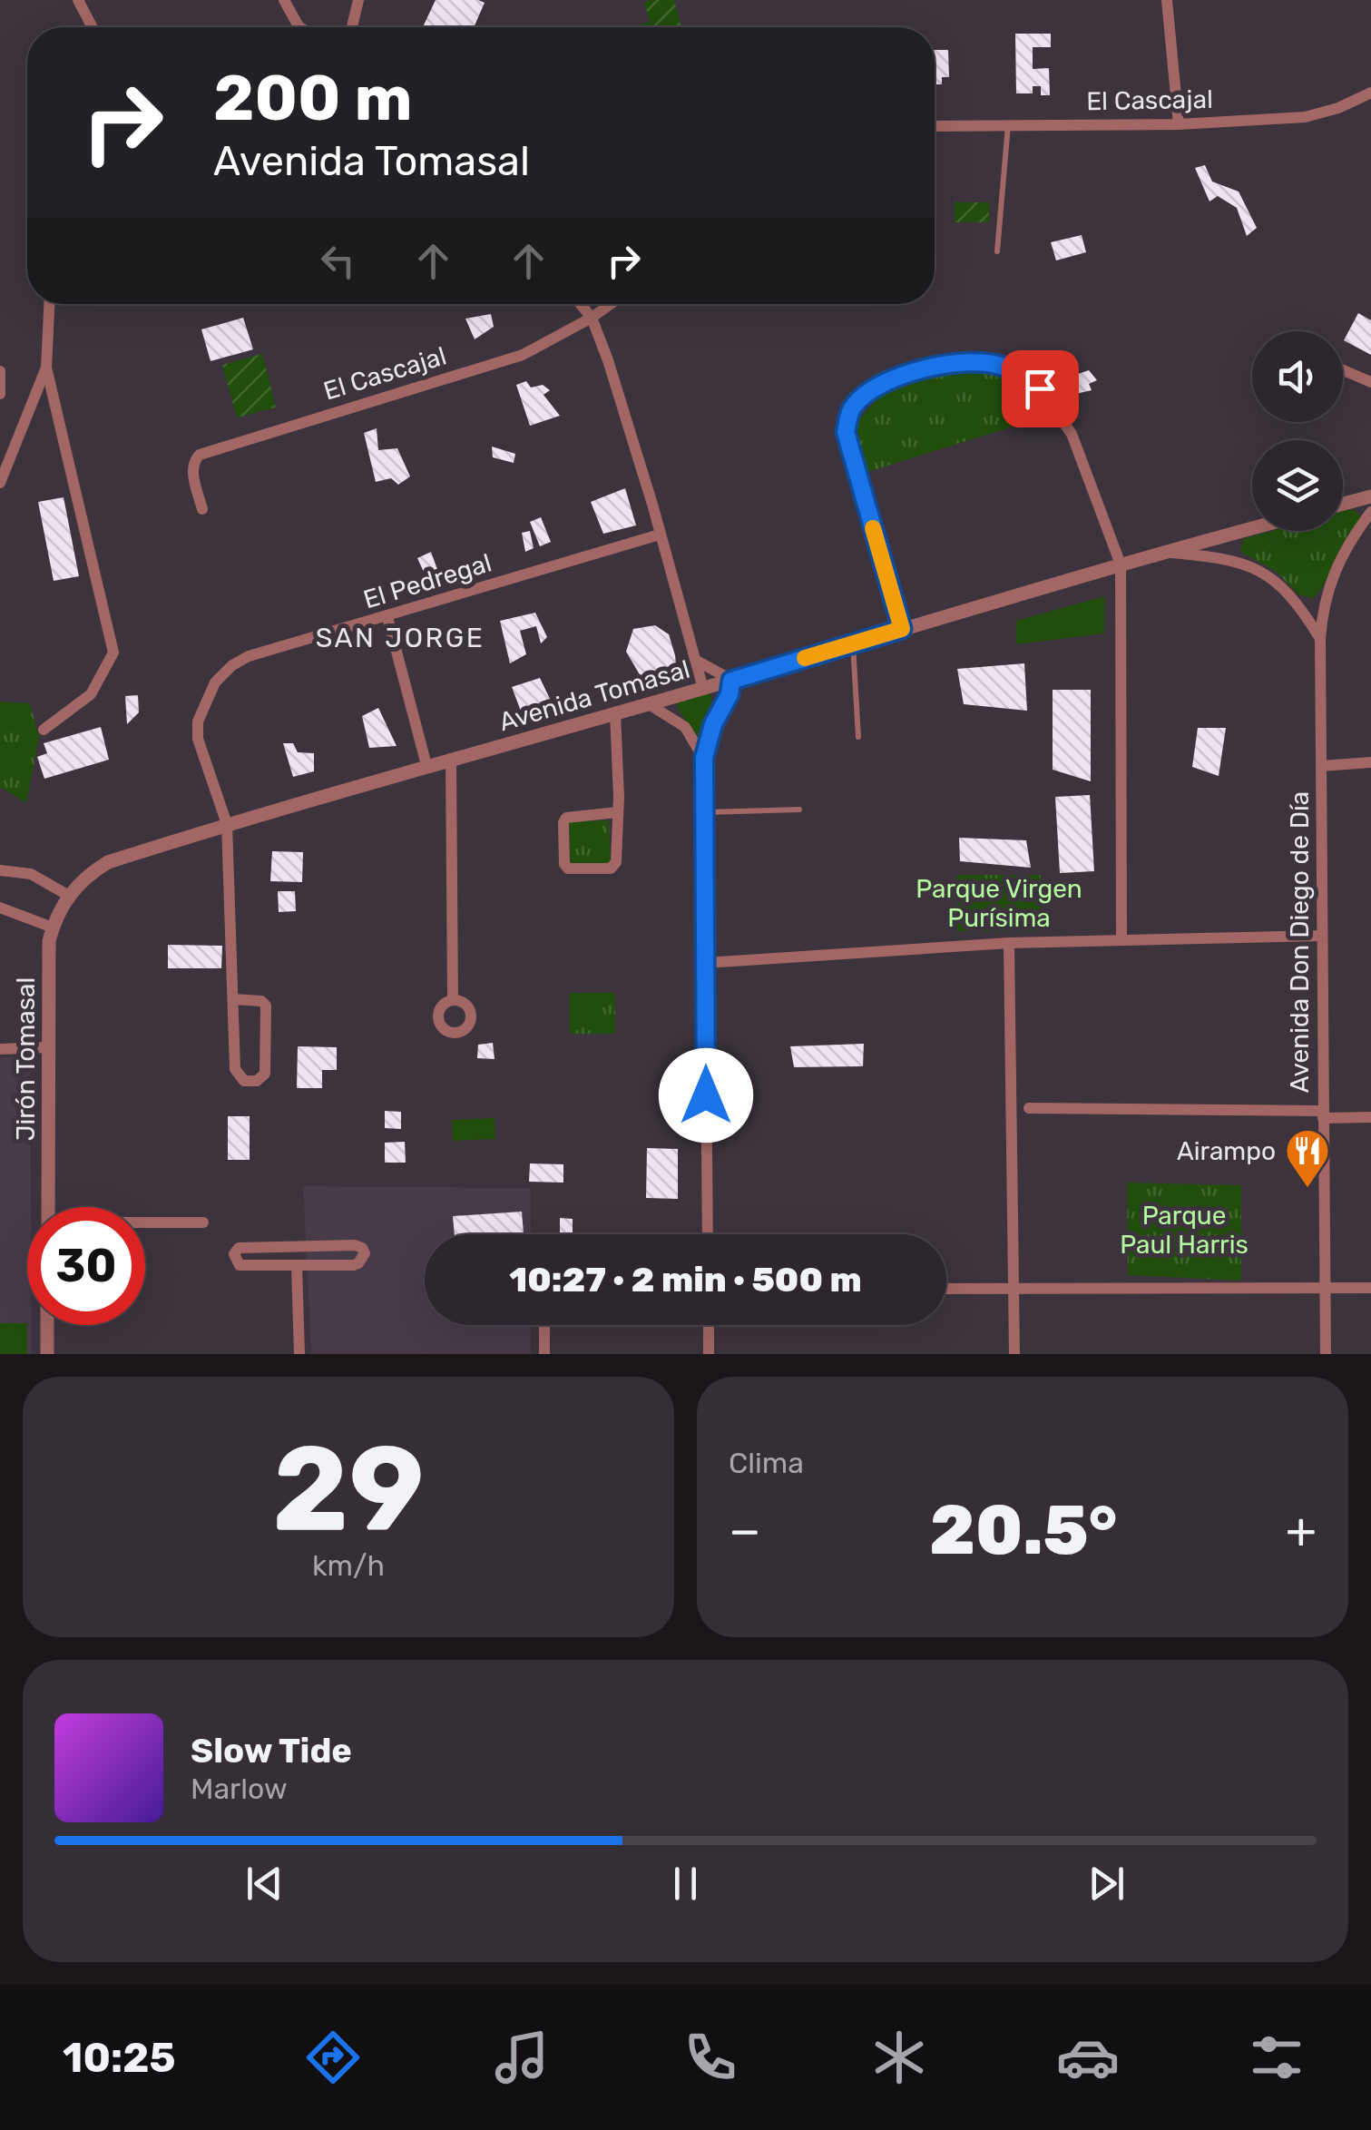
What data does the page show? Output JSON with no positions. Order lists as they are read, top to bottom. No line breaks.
{"streets":{"street":["El Cascajal","El Pedregal","Avenida Tomasal","Avenida Don Diego de Día","Jirón Tomasal"]},"crossings":[["El Pedregal","Avenida Tomasal"],["Avenida Tomasal","Jirón Tomasal"]],"districts":["SAN JORGE"],"parks":["Parque Virgen Purísima","Parque Paul Harris"],"places":{"restaurant":["Airampo"]},"page":{"turn":["200 m","Avenida Tomasal"],"limit":"30","trip":"10:27 · 2 min · 500 m","tile":[["29","km/h"],"Clima"],"heat":["−","20.5°","+"],"song":["Slow Tide","Marlow"],"tabs":"10:25"}}
